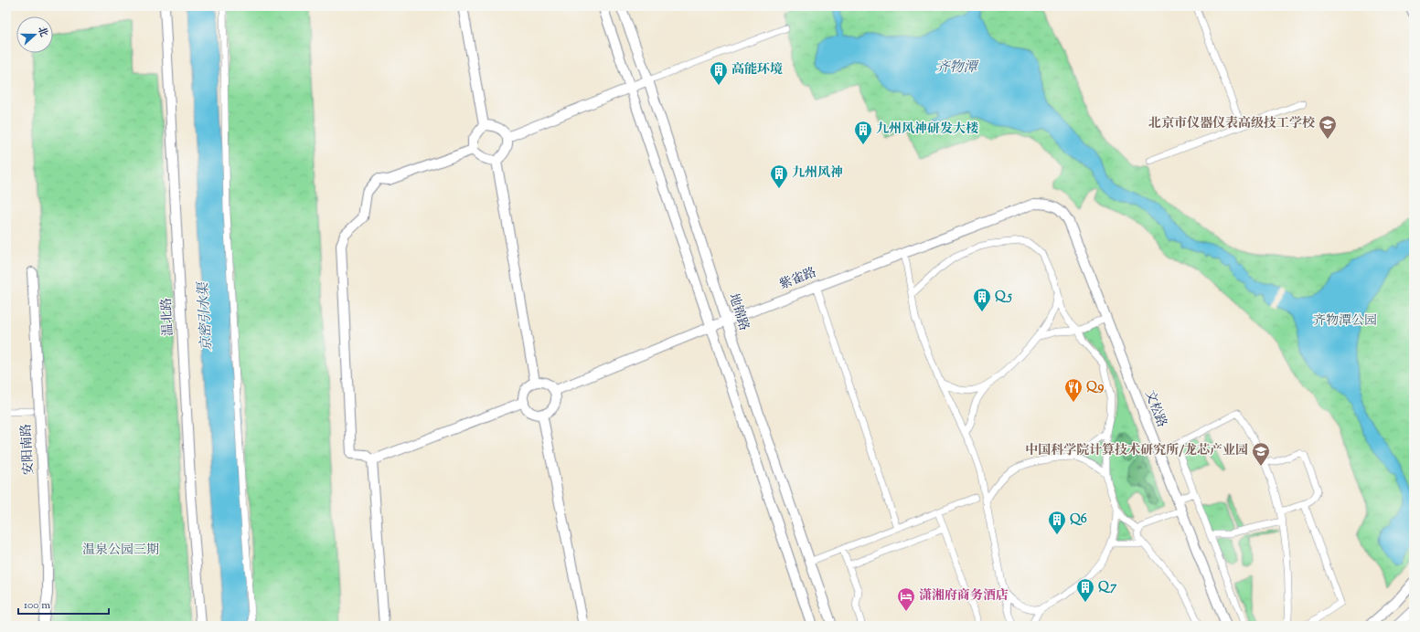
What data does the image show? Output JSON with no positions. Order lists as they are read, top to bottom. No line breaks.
{"streets":{"street":["紫雀路","地锦路","温北路","文松路","安阳南路"]},"crossings":[["紫雀路","地锦路"],["紫雀路","文松路"]],"water":["齐物潭","京密引水渠"],"parks":["齐物潭公园","温泉公园三期"],"places":{"building":["高能环境","九州风神研发大楼","九州风神","Q5","Q6","Q7"],"school or university":["北京市仪器仪表高级技工学校","中国科学院计算技术研究所/龙芯产业园"],"restaurant":["Q9"],"hotel":["潇湘府商务酒店"]},"scale_bar":"100 m","north":"right"}
